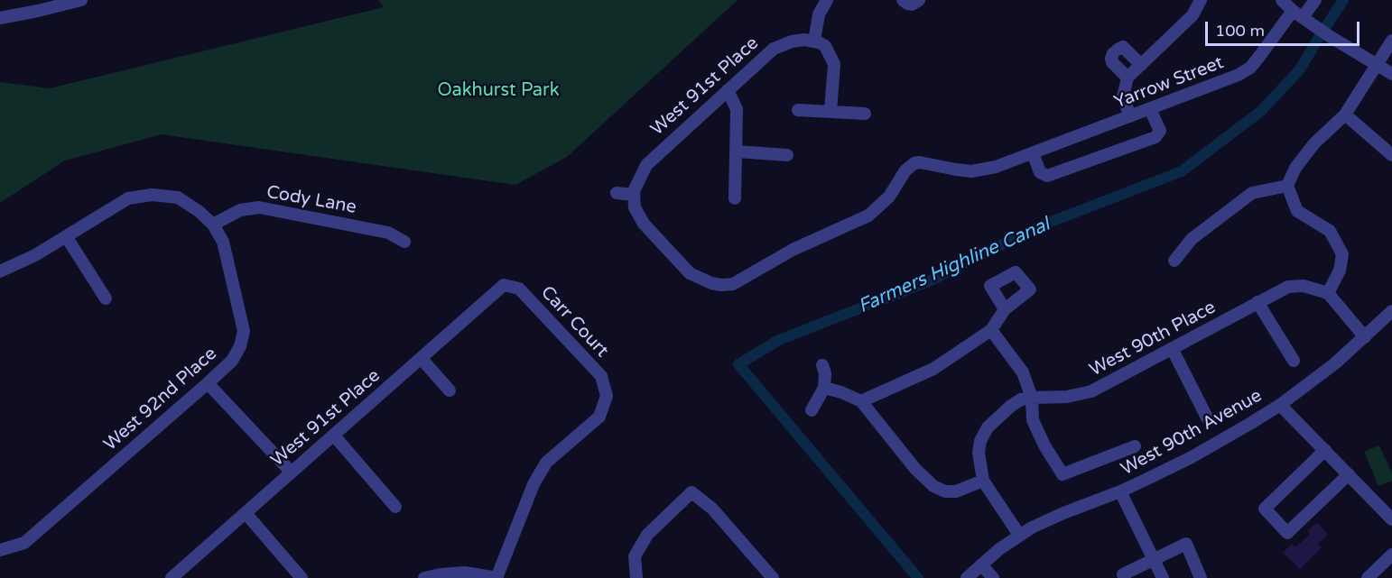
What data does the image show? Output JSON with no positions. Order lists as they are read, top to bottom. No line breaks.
{"streets":{"street":["Yarrow Street","West 91st Place","Cody Lane","Carr Court","West 90th Place","West 92nd Place","West 90th Avenue"]},"crossings":[["Yarrow Street","West 91st Place"],["West 91st Place","Carr Court"],["Cody Lane","West 92nd Place"],["West 90th Place","West 90th Avenue"]],"water":["Farmers Highline Canal"],"parks":["Oakhurst Park"],"scale_bar":"100 m"}
